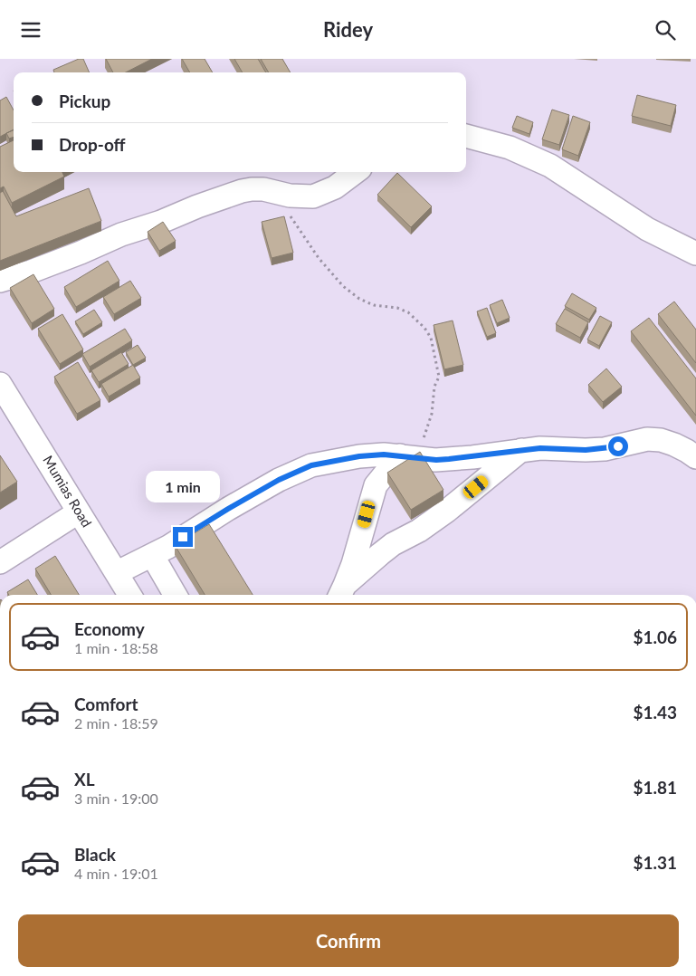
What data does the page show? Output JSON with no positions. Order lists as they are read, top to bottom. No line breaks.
{"streets":{"street":["Mumias Road"]},"page":{"header":"Ridey","banner":["Pickup","Drop-off"],"bubble":"1 min","list":[{"name":"Economy","note":"1 min · 18:58","value":"$1.06"},{"name":"Comfort","note":"2 min · 18:59","value":"$1.43"},{"name":"XL","note":"3 min · 19:00","value":"$1.81"},{"name":"Black","note":"4 min · 19:01","value":"$1.31"}],"buttons":"Confirm"}}
